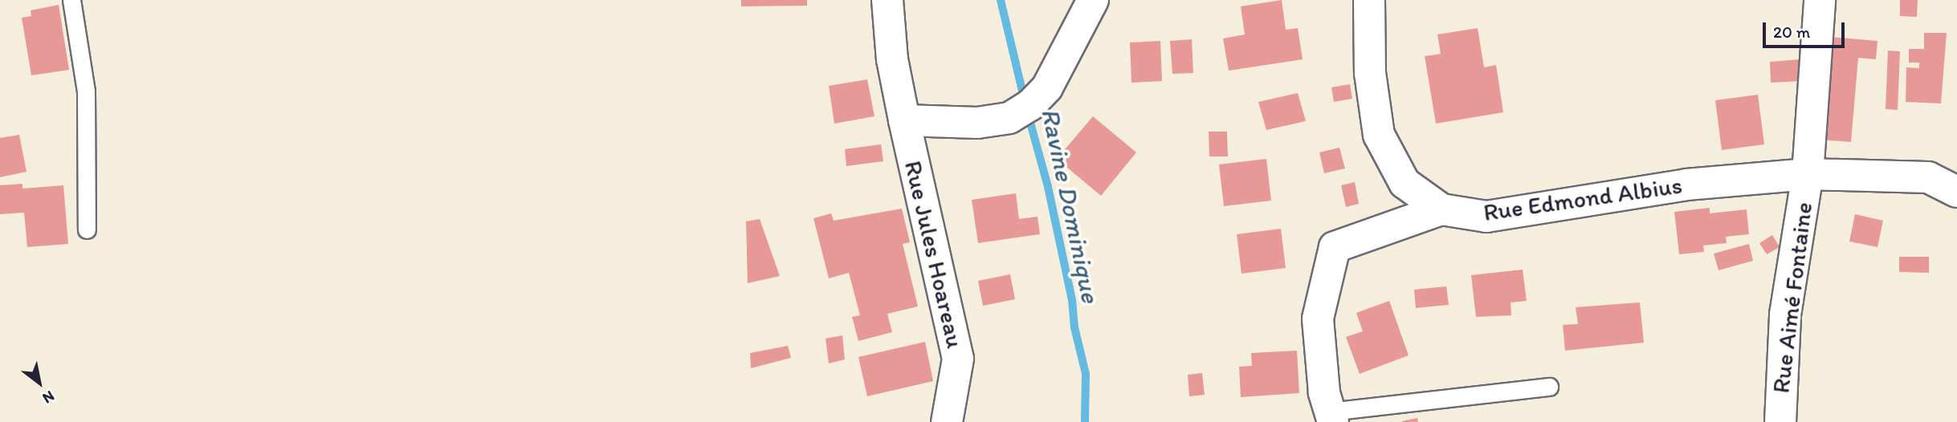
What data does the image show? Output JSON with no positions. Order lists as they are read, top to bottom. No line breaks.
{"streets":{"main road":["Rue Edmond Albius","Rue Jules Hoareau","Rue Aimé Fontaine"]},"crossings":[["Rue Edmond Albius","Rue Aimé Fontaine"]],"water":["Ravine Dominique"],"scale_bar":"20 m","north":"bottom right"}
